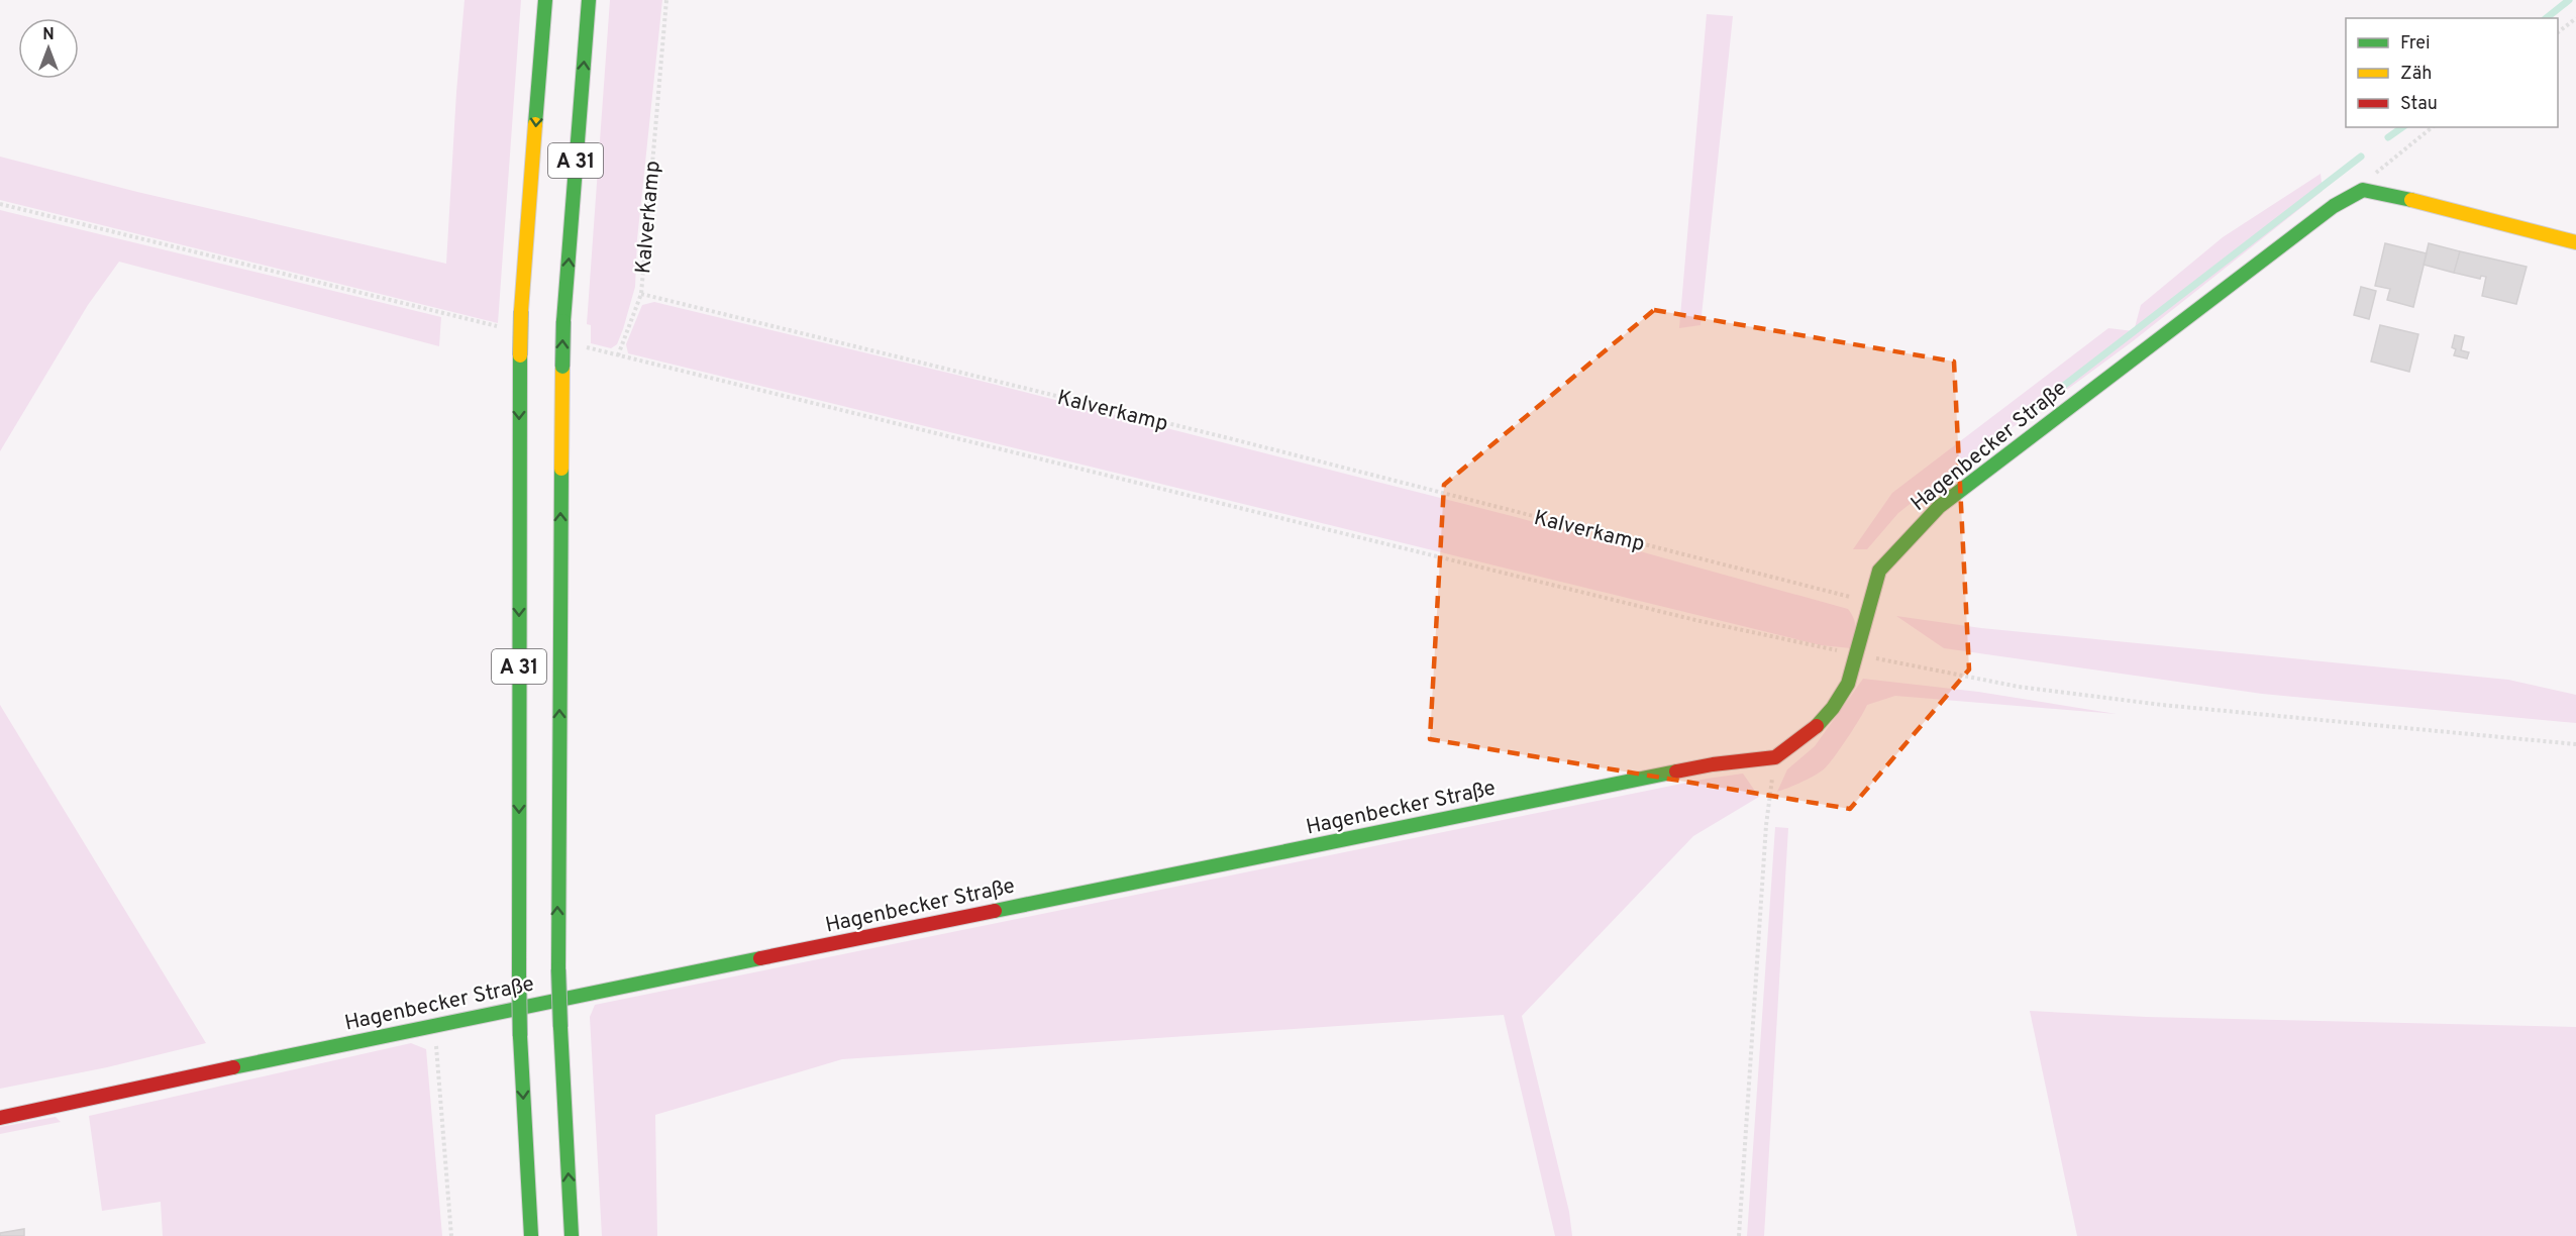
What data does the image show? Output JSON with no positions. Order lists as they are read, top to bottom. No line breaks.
{"streets":{"main road":["A 31","Hagenbecker Straße"],"path":["Kalverkamp"]},"crossings":[["Kalverkamp","Hagenbecker Straße"]],"legend":["Frei","Zäh","Stau"],"north":"top"}
